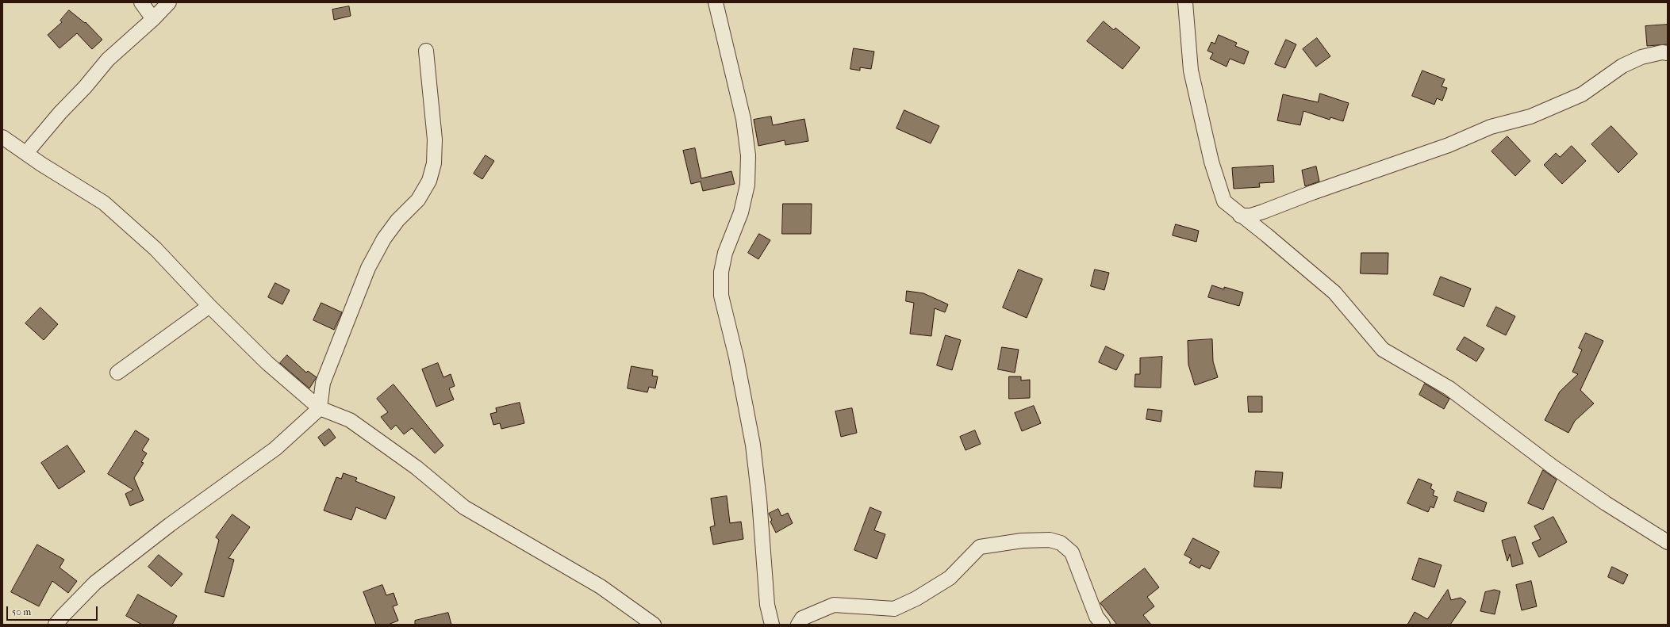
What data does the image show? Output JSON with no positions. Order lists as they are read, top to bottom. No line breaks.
{"scale_bar":"50 m"}
